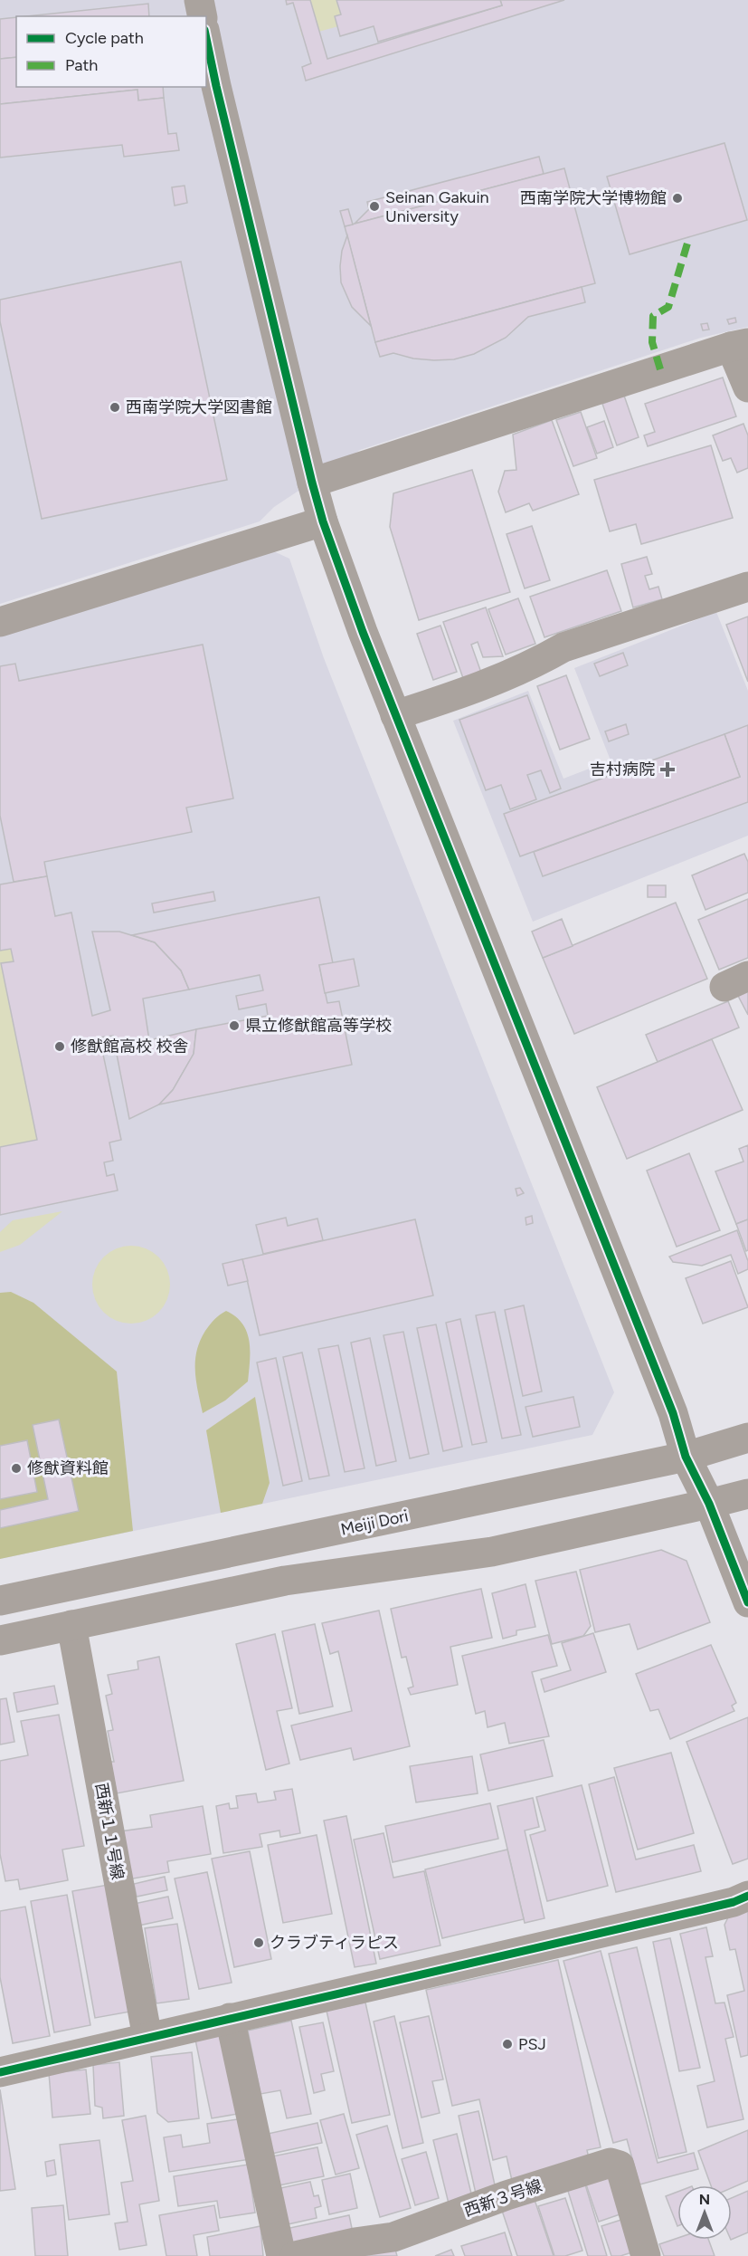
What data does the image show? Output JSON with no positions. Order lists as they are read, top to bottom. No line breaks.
{"streets":{"street":["Meiji Dori","西新１１号線","西新３号線"]},"places":{"other":["西南学院大学博物館","Seinan Gakuin University","西南学院大学図書館","県立修猷館高等学校","修猷館高校 校舎","修猷資料館","クラブティラピス","PSJ"],"health":["吉村病院"]},"legend":["Cycle path","Path"],"north":"top"}
